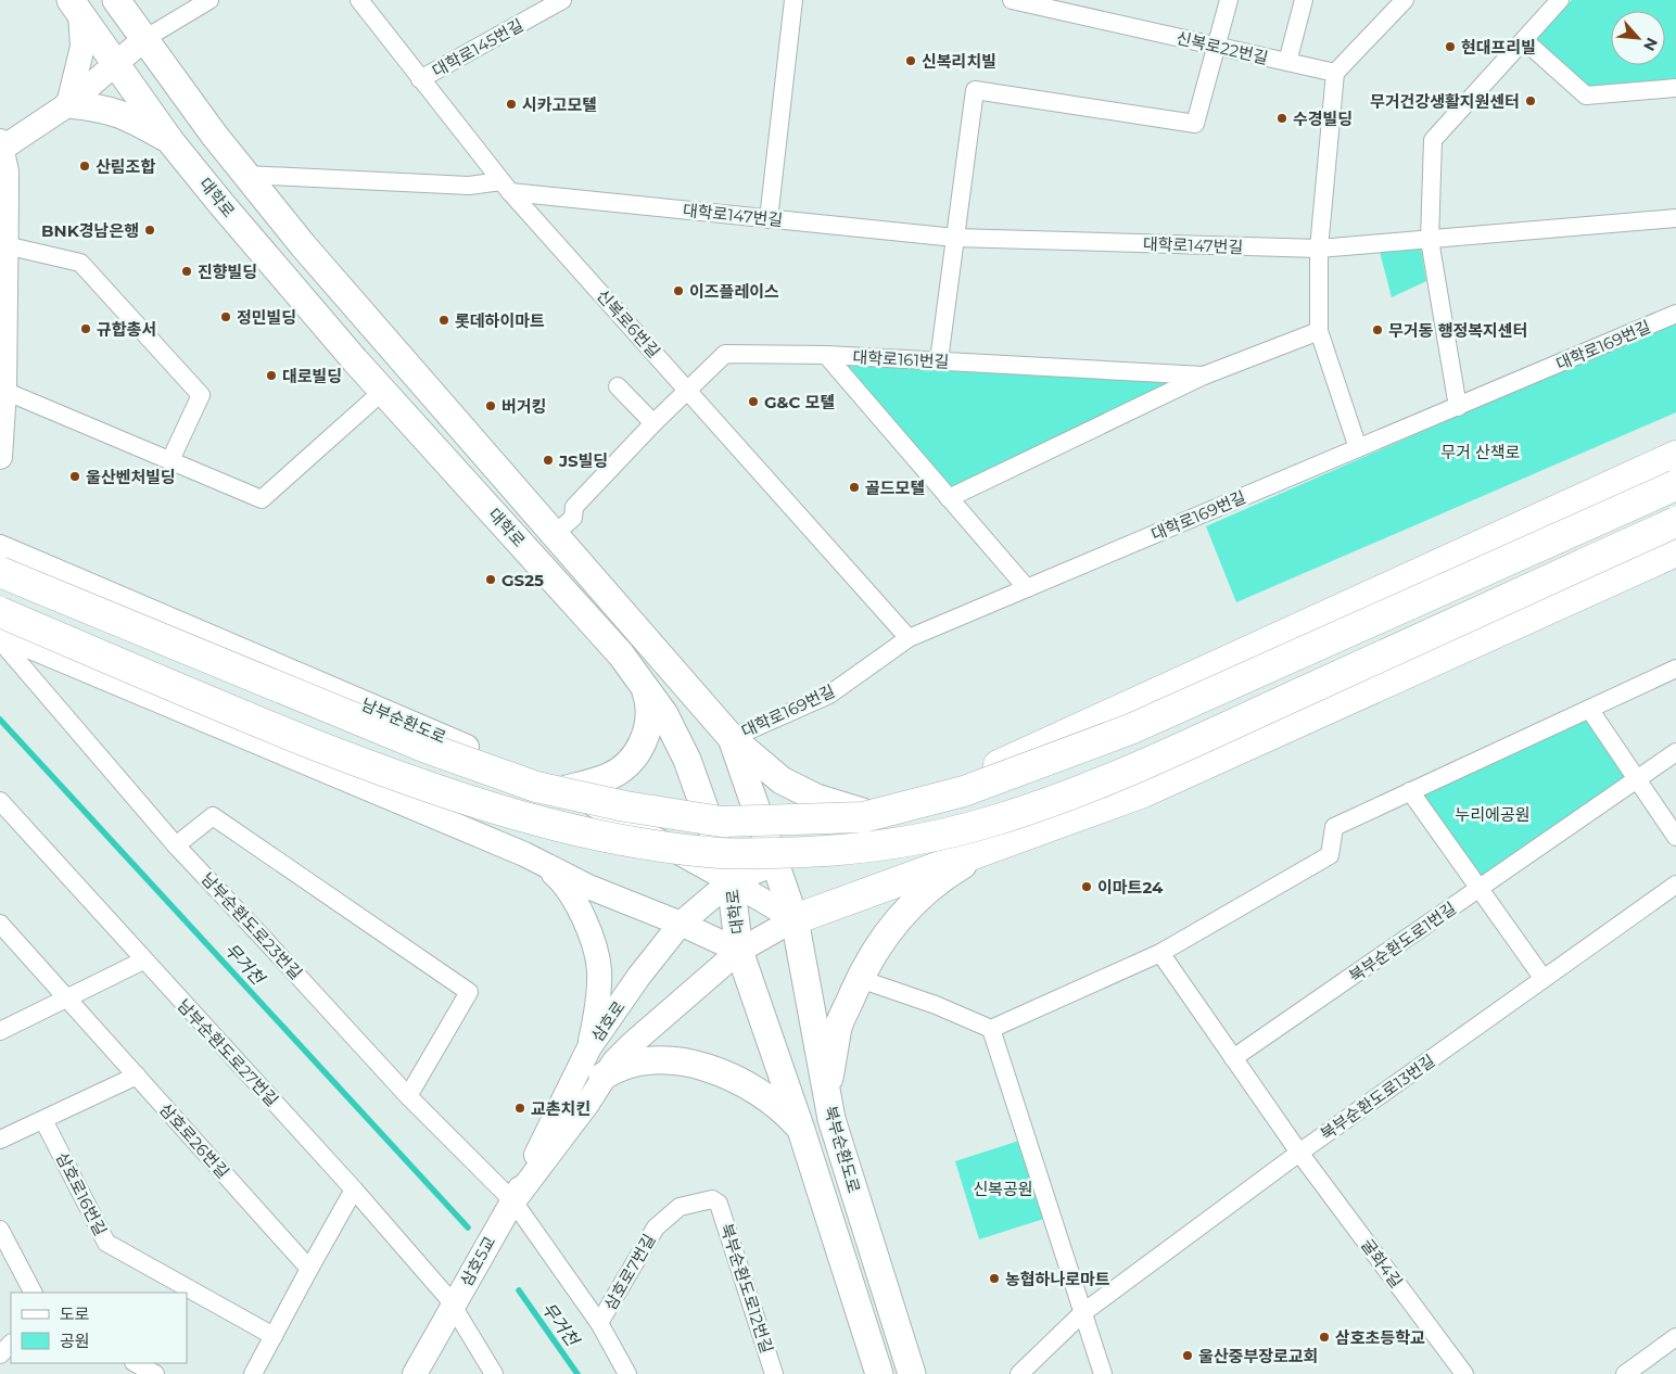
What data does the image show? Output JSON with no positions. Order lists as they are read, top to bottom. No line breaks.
{"streets":{"main road":["대학로","남부순환도로","삼호로","북부순환도로","삼호5교"],"street":["대학로145번길","신복로22번길","대학로147번길","신복로6번길","대학로169번길","대학로161번길","남부순환도로23번길","북부순환도로1번길","남부순환도로27번길","북부순환도로13번길","삼호로26번길","삼호로16번길","굴화4길","삼호로7번길","북부순환도로12번길"]},"crossings":[["대학로145번길","신복로6번길"],["대학로","대학로147번길"],["대학로","대학로169번길"],["대학로","대학로161번길"],["대학로","남부순환도로"],["대학로","삼호로"],["대학로","북부순환도로"],["대학로147번길","신복로6번길"],["신복로6번길","대학로169번길"],["신복로6번길","대학로161번길"],["남부순환도로","삼호로"],["남부순환도로","북부순환도로"],["남부순환도로23번길","삼호로"],["남부순환도로23번길","삼호로7번길"],["북부순환도로1번길","굴화4길"],["삼호로","북부순환도로"],["삼호로","삼호5교"],["삼호로","삼호로7번길"],["남부순환도로27번길","삼호5교"],["북부순환도로13번길","굴화4길"],["삼호로7번길","북부순환도로12번길"]],"water":["무거천"],"parks":["무거 산책로","누리에공원","신복공원"],"places":["현대프리빌","신복리치빌","무거건강생활지원센터","시카고모텔","수경빌딩","산림조합","BNK경남은행","진향빌딩","이즈플레이스","정민빌딩","롯데하이마트","규합총서","무거동 행정복지센터","대로빌딩","G&C 모텔","버거킹","JS빌딩","울산벤처빌딩","골드모텔","GS25","이마트24","교촌치킨","농협하나로마트","삼호초등학교","울산중부장로교회"],"legend":["도로","공원"],"north":"bottom right"}
